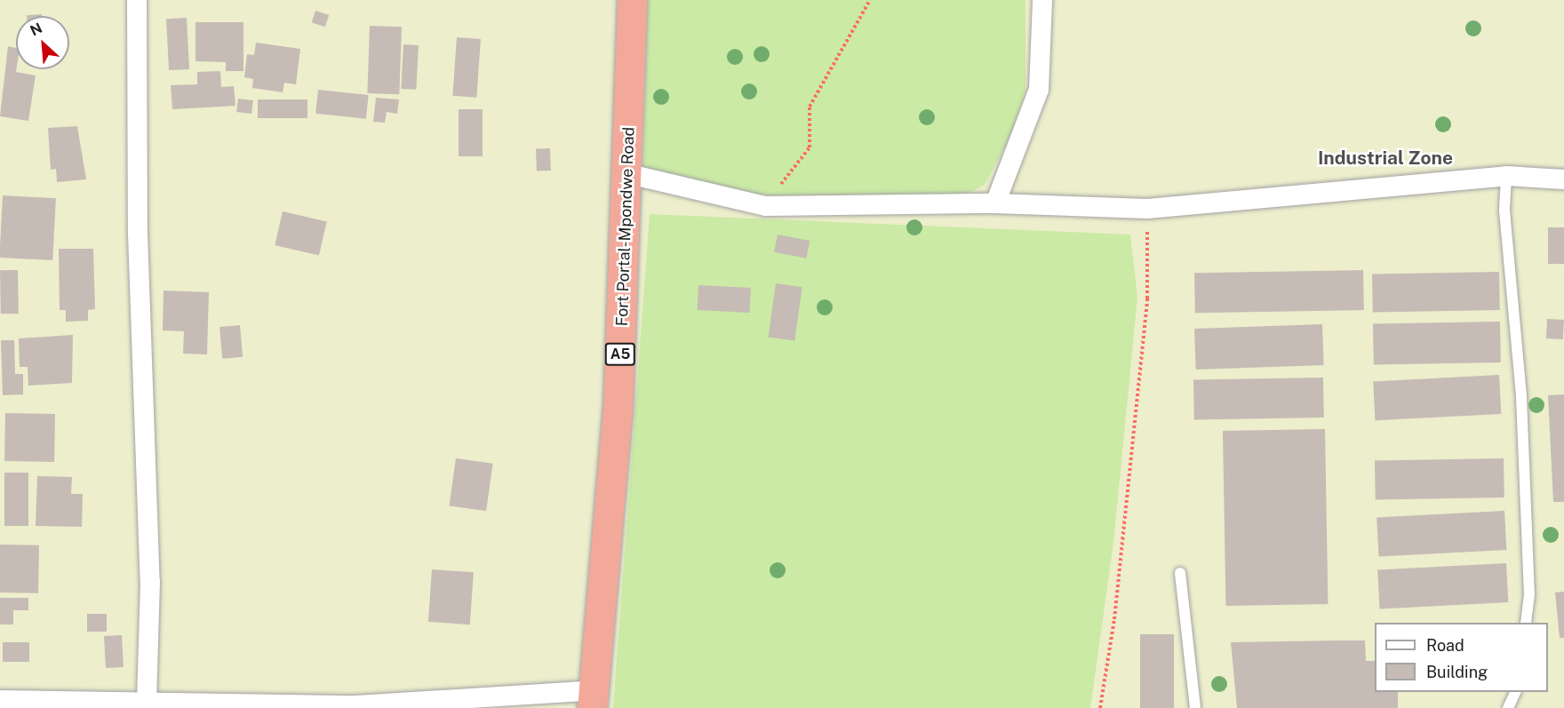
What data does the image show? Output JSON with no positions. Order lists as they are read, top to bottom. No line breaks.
{"streets":{"highway":["Fort Portal-Mpondwe Road","A5"]},"districts":["Industrial Zone"],"legend":["Road","Building"],"north":"top left"}
